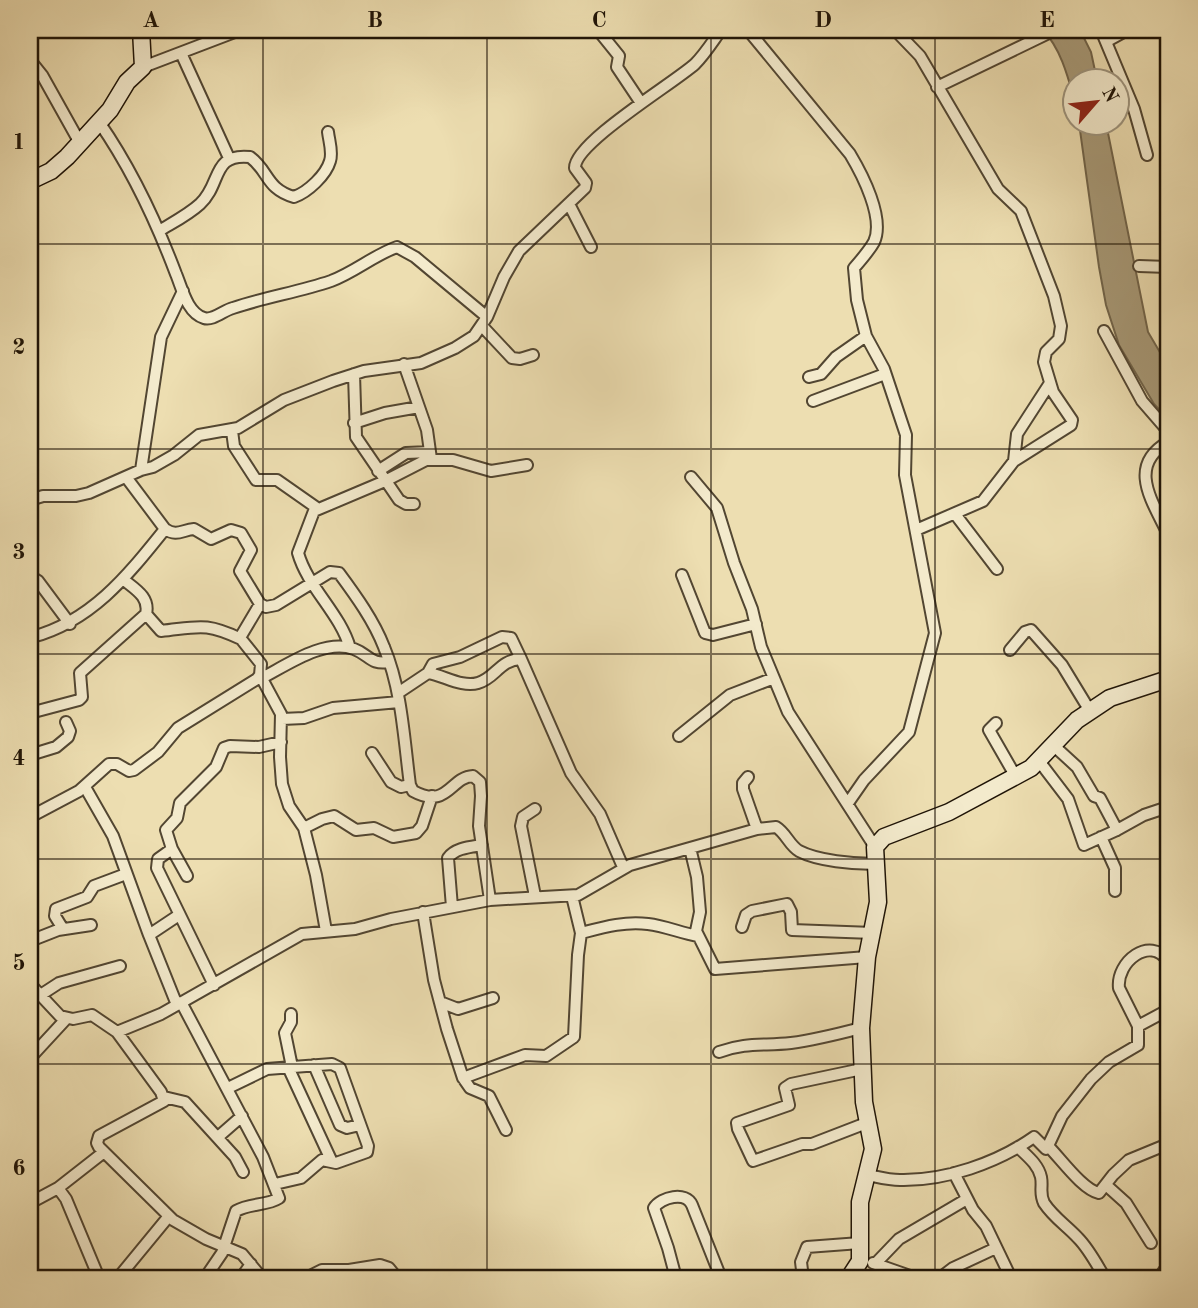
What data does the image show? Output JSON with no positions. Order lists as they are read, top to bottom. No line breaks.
{"north":"top right","grid":{"columns":["A","B","C","D","E"],"rows":["1","2","3","4","5","6"]}}
